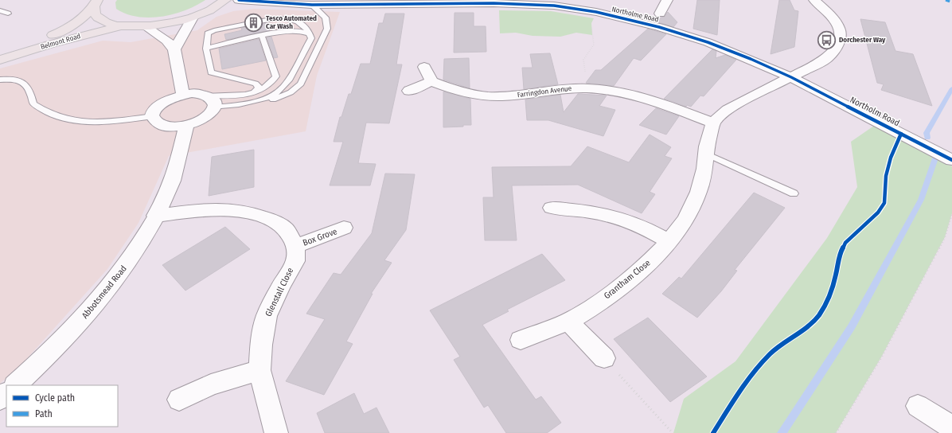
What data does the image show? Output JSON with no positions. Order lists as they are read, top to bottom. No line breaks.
{"streets":{"highway":["Belmont Road"],"street":["Northolme Road","Farringdon Avenue","Northolm Road","Box Grove","Grantham Close","Abbotsmead Road","Glenstall Close"]},"crossings":[["Northolme Road","Northolm Road"],["Farringdon Avenue","Grantham Close"],["Box Grove","Glenstall Close"]],"places":{"building":["Tesco Automated Car Wash"],"bus stop":["Dorchester Way"]},"legend":["Cycle path","Path"]}
